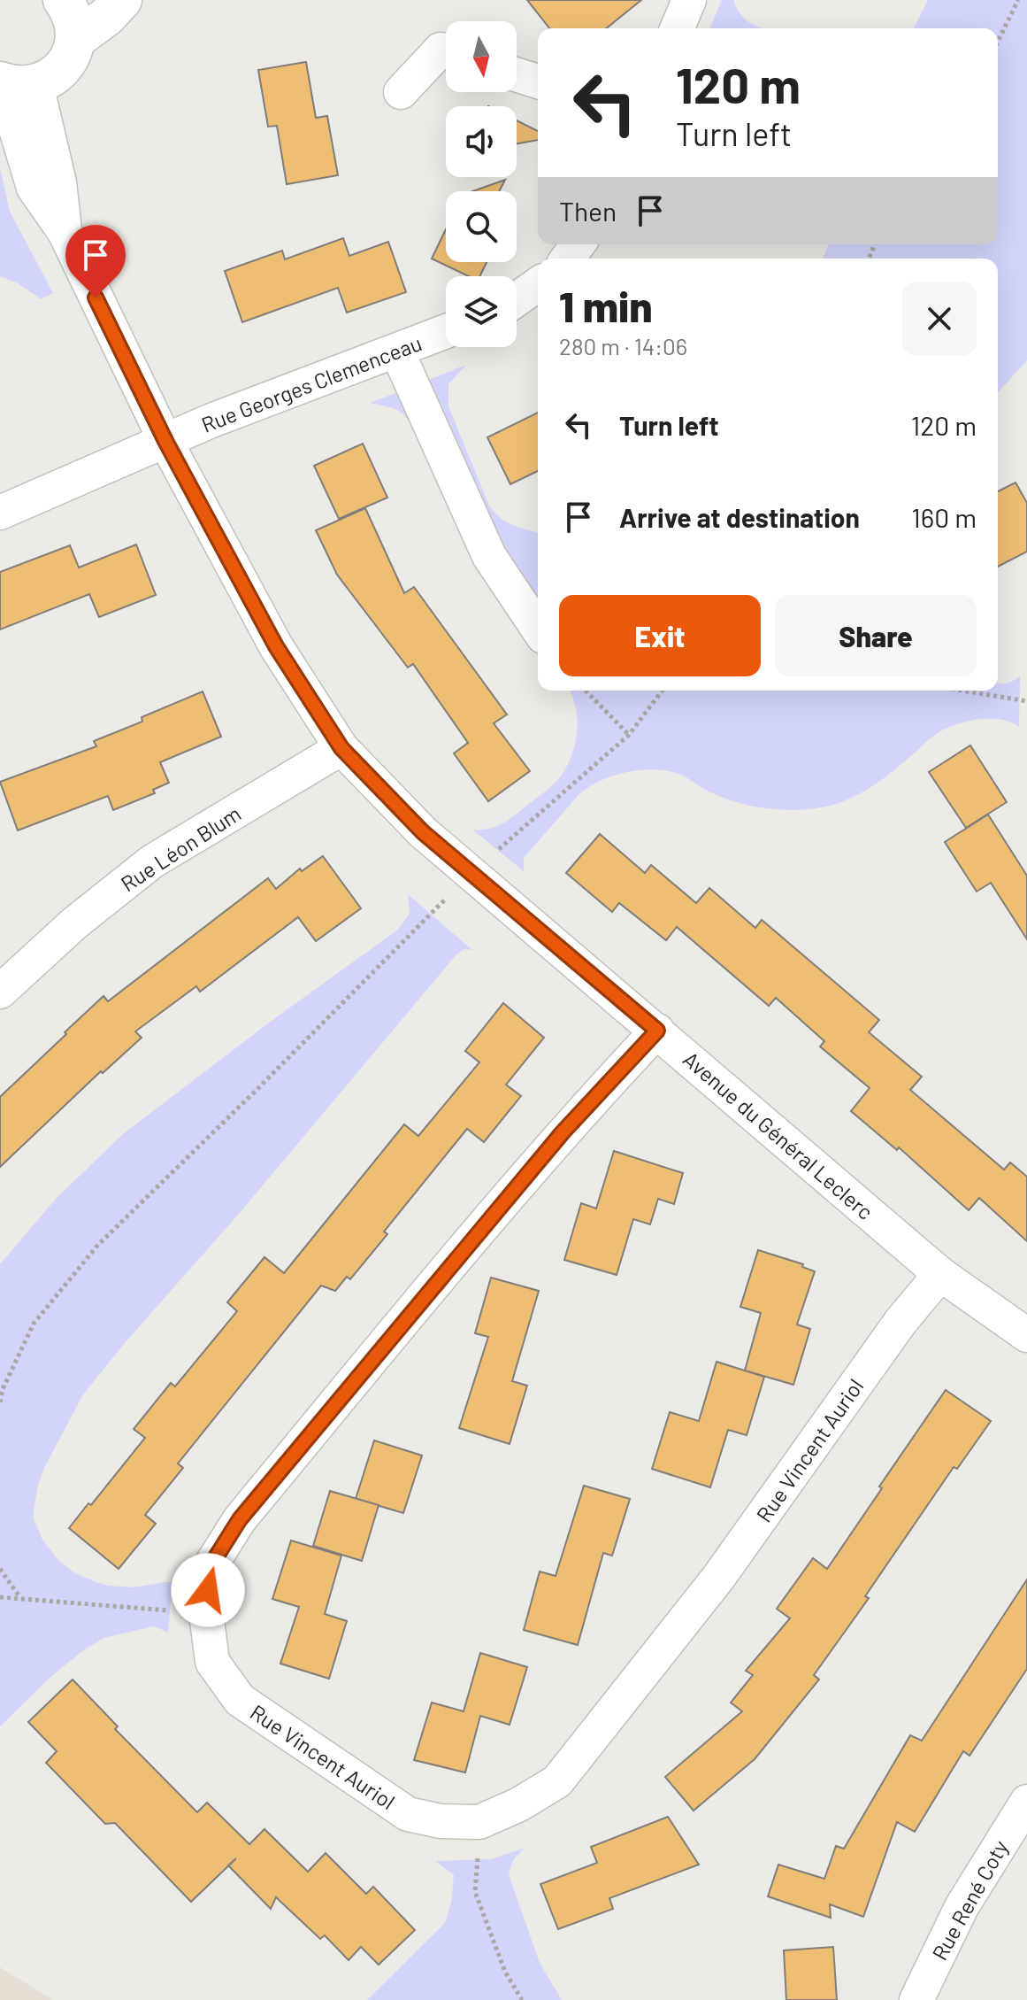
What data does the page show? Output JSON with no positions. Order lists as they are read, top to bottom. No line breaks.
{"streets":{"street":["Rue Georges Clemenceau","Rue Léon Blum","Avenue du Général Leclerc","Rue Vincent Auriol","Rue René Coty"]},"crossings":[["Rue Georges Clemenceau","Avenue du Général Leclerc"],["Rue Léon Blum","Avenue du Général Leclerc"],["Avenue du Général Leclerc","Rue Vincent Auriol"]],"north":"bottom","page":{"turn":["120 m","Turn left"],"then":"Then","heading":["1 min","280 m · 14:06"],"list":[{"name":"Turn left","value":"120 m"},{"name":"Arrive at destination","value":"160 m"}],"buttons":["Exit","Share"]}}
